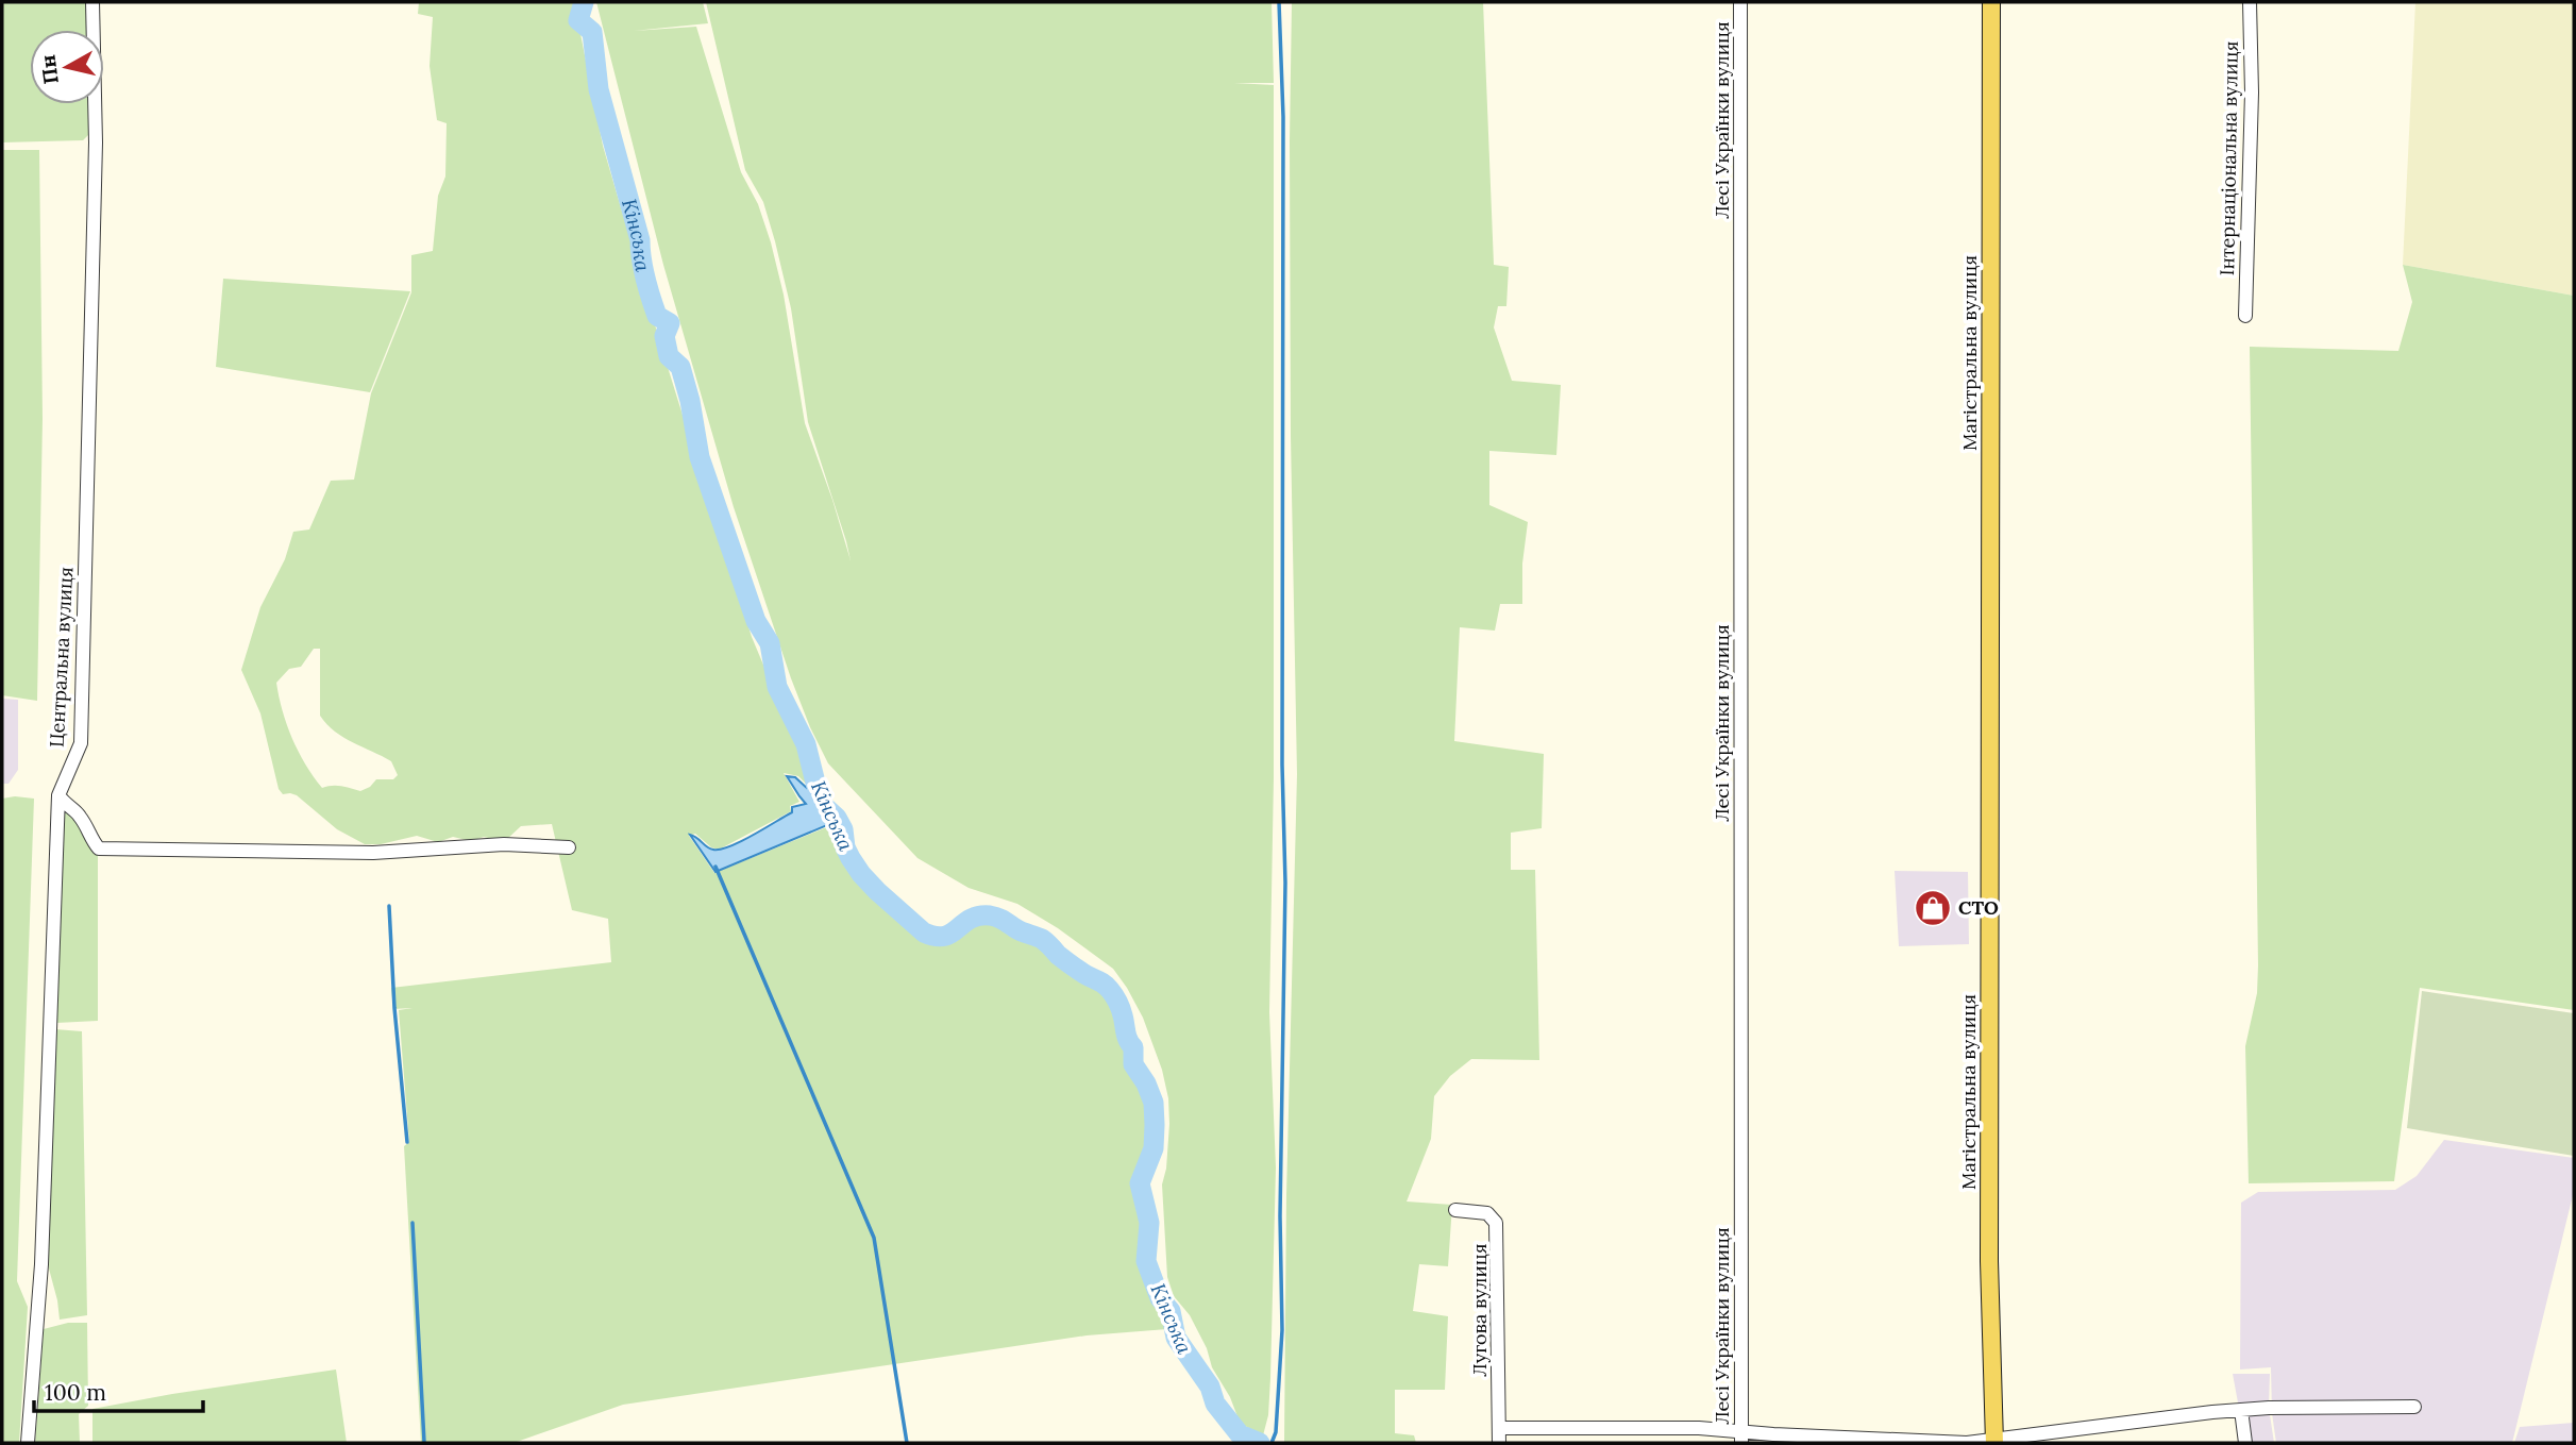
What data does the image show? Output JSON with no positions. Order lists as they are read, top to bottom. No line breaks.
{"streets":{"main road":["Магістральна вулиця"],"street":["Лесі Українки вулиця","Інтернаціональна вулиця","Центральна вулиця","Лугова вулиця"]},"water":["Кінська"],"places":{"shop":["СТО"]},"scale_bar":"100 m","north":"left"}
